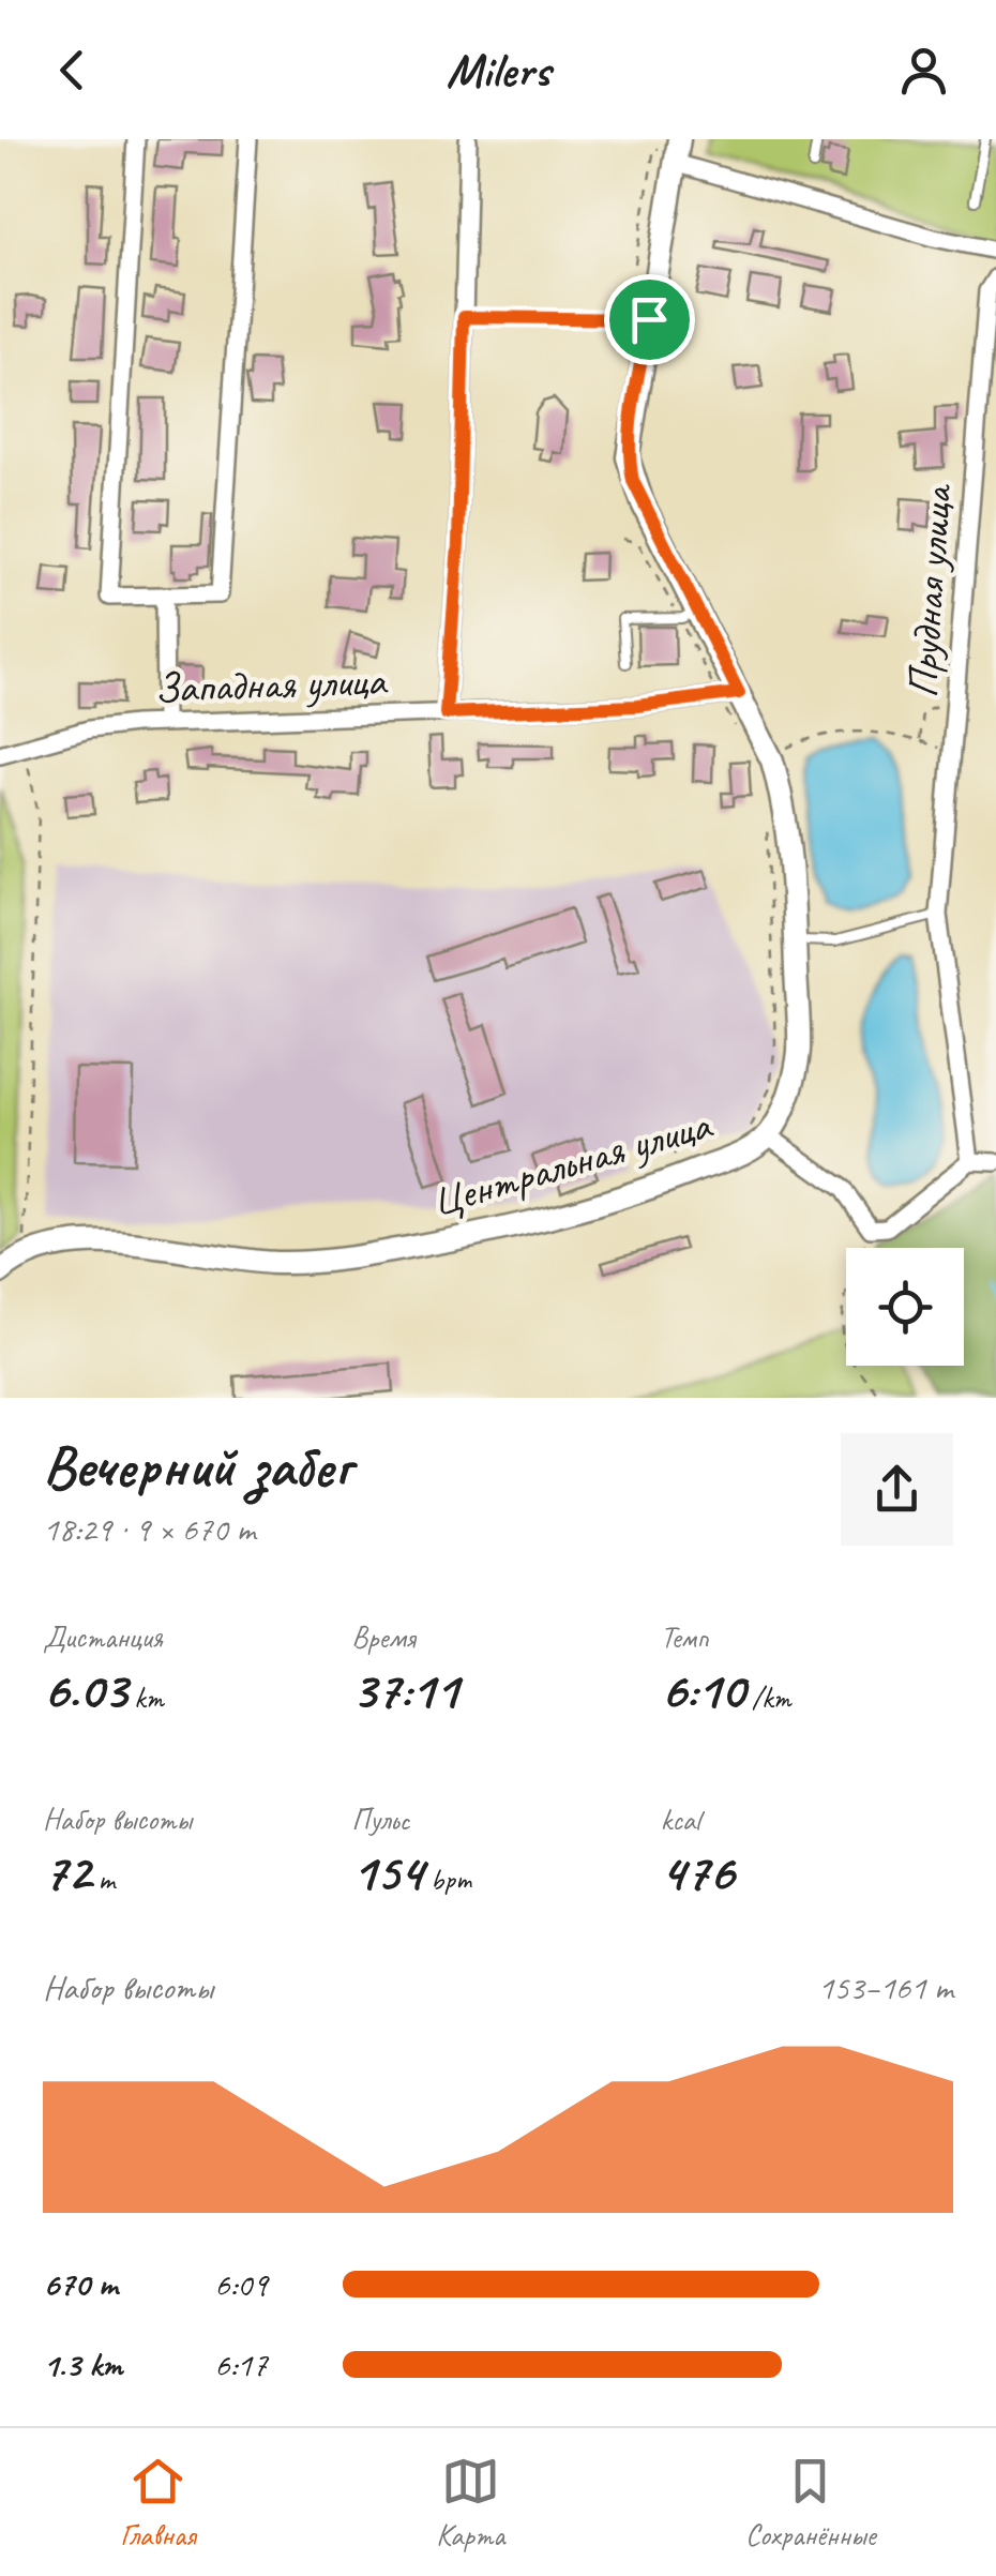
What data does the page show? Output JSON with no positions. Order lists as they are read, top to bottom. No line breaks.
{"streets":{"street":["Прудная улица","Западная улица","Центральная улица"]},"crossings":[["Западная улица","Центральная улица"]],"page":{"header":"Milers","heading":["Вечерний забег","18:29 · 9 × 670 m"],"stats":[["Дистанция","6.03 km"],["Время","37:11"],["Темп","6:10 /km"],["Набор высоты","72 m"],["Пульс","154 bpm"],["kcal","476"]],"chart":["Набор высоты","153–161 m"],"list":[{"name":"670 m","note":"6:09"},{"name":"1.3 km","note":"6:17"}],"tabs":["Главная","Карта","Сохранённые"]}}
